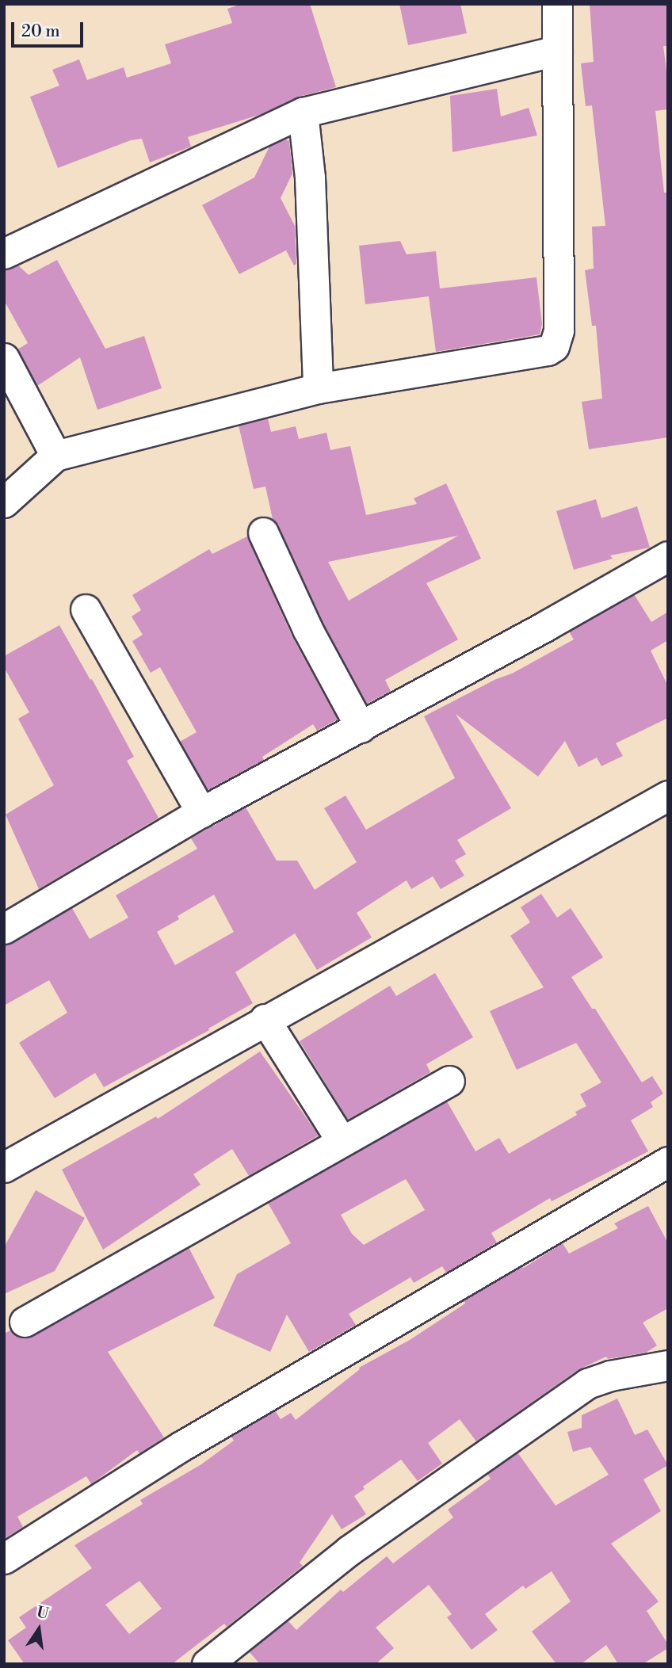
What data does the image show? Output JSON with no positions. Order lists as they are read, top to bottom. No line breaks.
{"scale_bar":"20 m","north":"top"}
